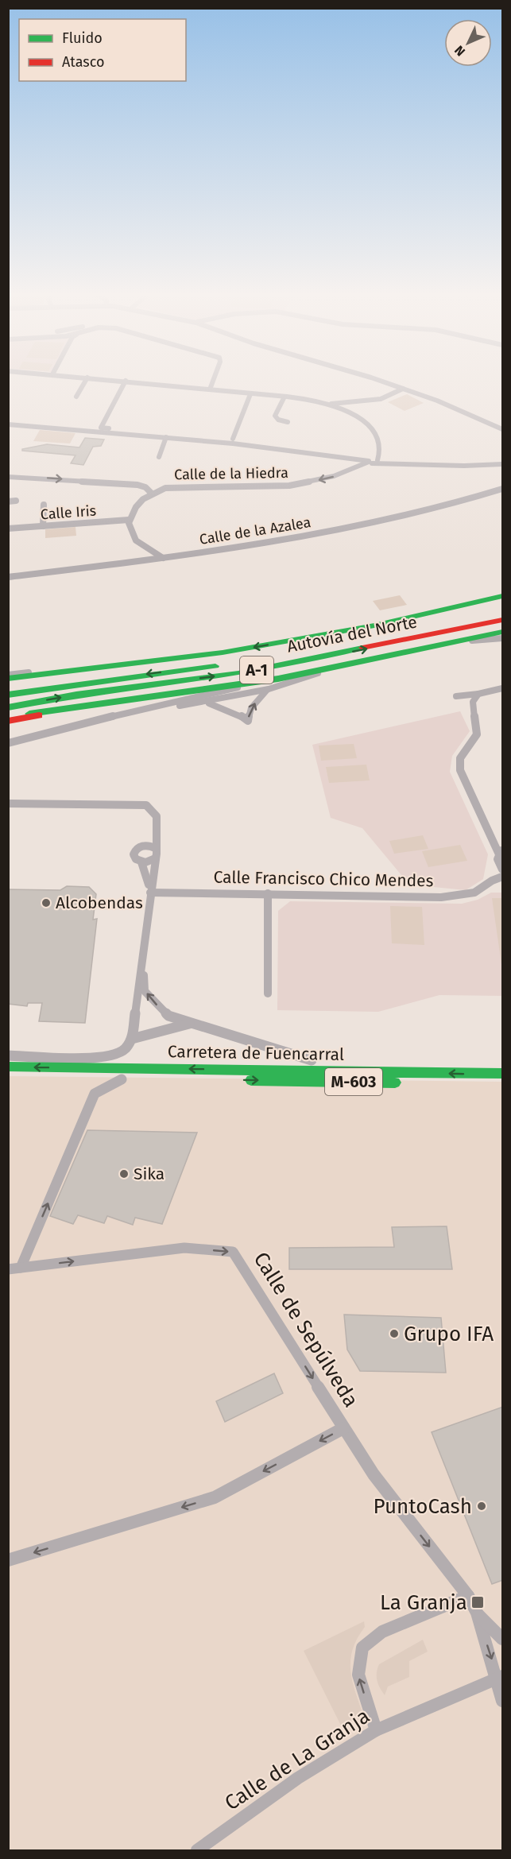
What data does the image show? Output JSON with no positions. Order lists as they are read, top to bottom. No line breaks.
{"streets":{"highway":["Autovía del Norte","A-1","Carretera de Fuencarral","M-603"],"street":["Calle de la Hiedra","Calle Iris","Calle de la Azalea","Calle Francisco Chico Mendes","Calle de Sepúlveda","Calle de La Granja"]},"crossings":[["Calle de Sepúlveda","Calle de La Granja"]],"one_way":["Calle de Sepúlveda"],"places":{"other":["Alcobendas","Sika","Grupo IFA","PuntoCash"],"transit":["La Granja"]},"legend":["Fluido","Atasco"],"north":"bottom left"}
